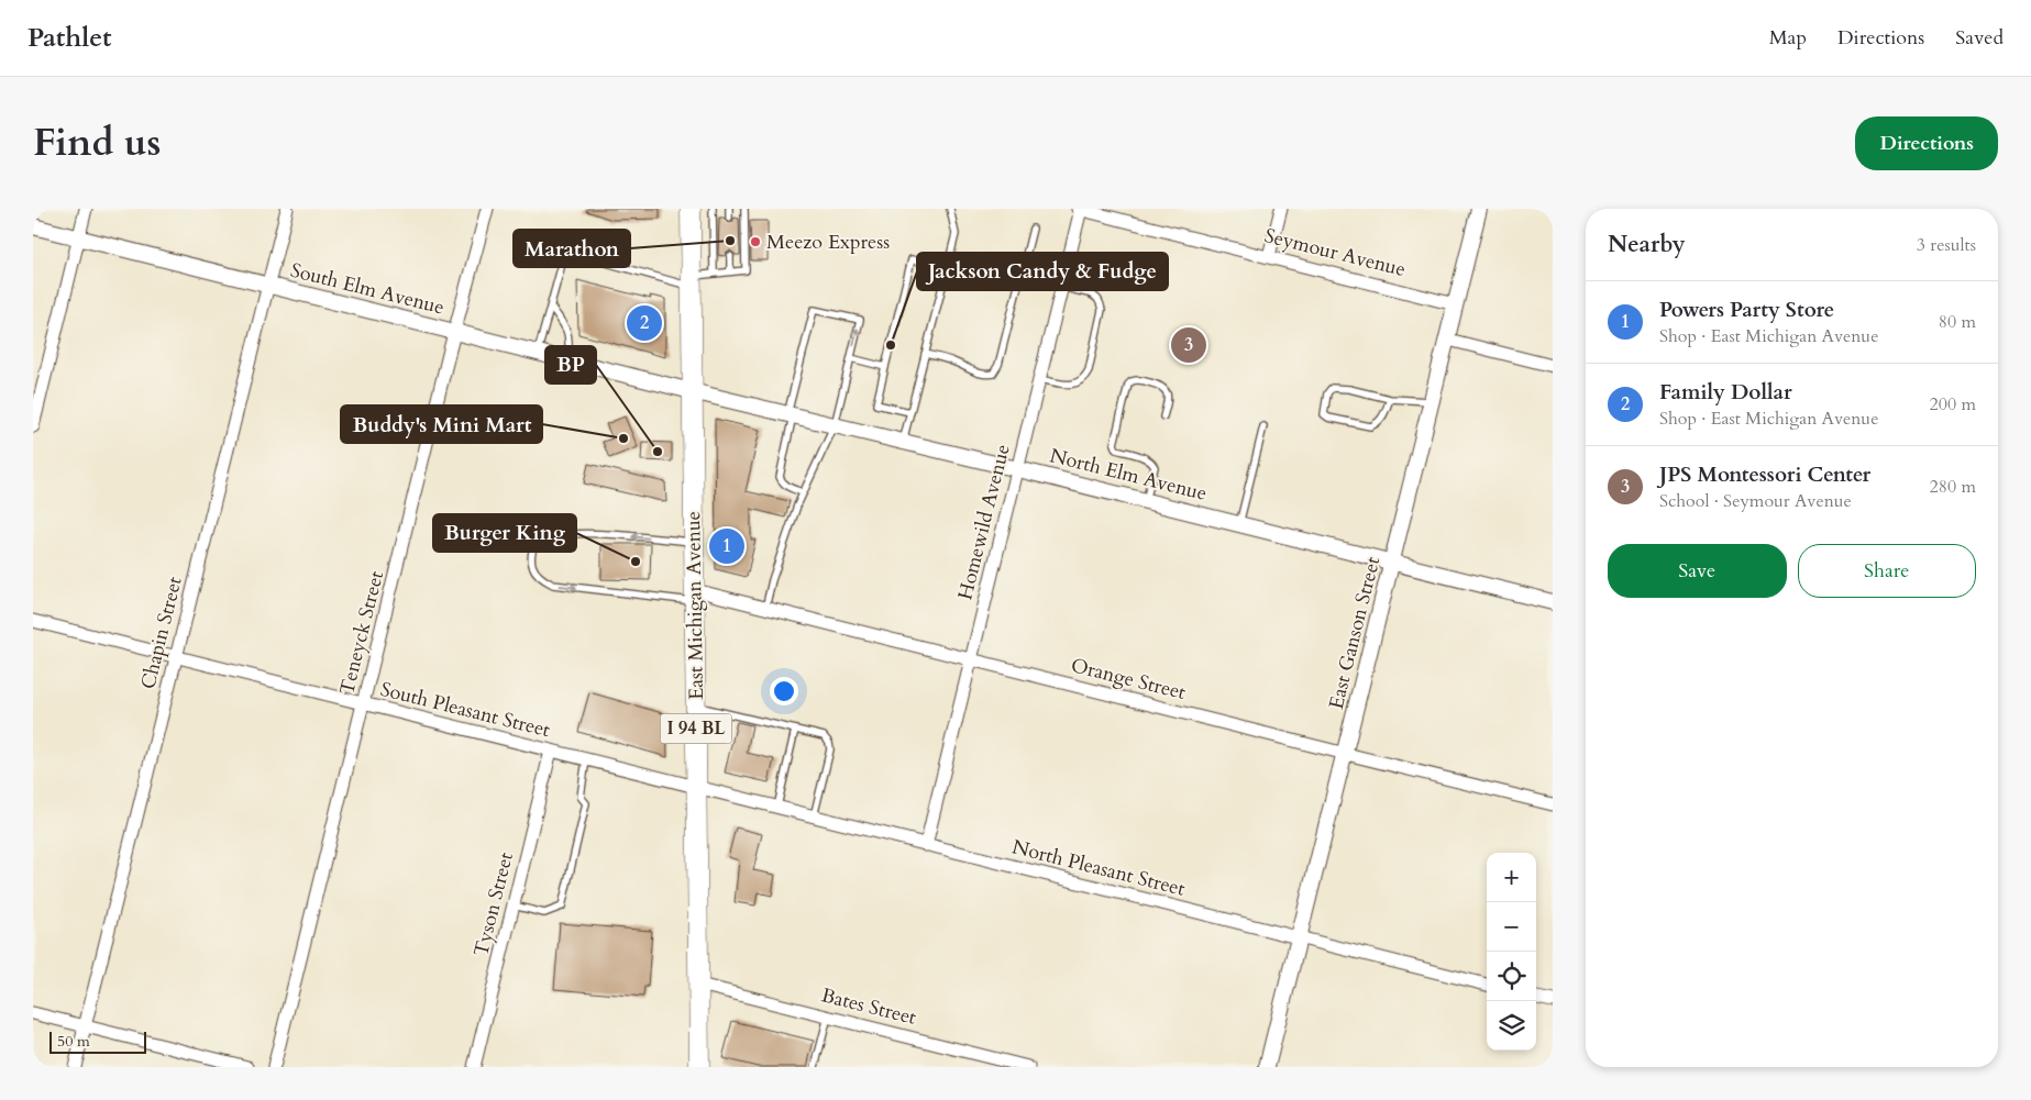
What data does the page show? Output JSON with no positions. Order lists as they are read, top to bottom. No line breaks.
{"streets":{"main road":["East Michigan Avenue","I 94 BL"],"street":["Seymour Avenue","South Elm Avenue","North Elm Avenue","Homewild Avenue","Chapin Street","Teneyck Street","East Ganson Street","Orange Street","South Pleasant Street","North Pleasant Street","Tyson Street","Bates Street"]},"crossings":[["Seymour Avenue","Homewild Avenue"],["Seymour Avenue","East Ganson Street"],["South Elm Avenue","North Elm Avenue"],["South Elm Avenue","East Michigan Avenue"],["South Elm Avenue","Chapin Street"],["South Elm Avenue","Teneyck Street"],["North Elm Avenue","Homewild Avenue"],["North Elm Avenue","East Michigan Avenue"],["North Elm Avenue","East Ganson Street"],["Homewild Avenue","Orange Street"],["Homewild Avenue","North Pleasant Street"],["East Michigan Avenue","Orange Street"],["East Michigan Avenue","South Pleasant Street"],["East Michigan Avenue","North Pleasant Street"],["East Michigan Avenue","Bates Street"],["Chapin Street","South Pleasant Street"],["Teneyck Street","South Pleasant Street"],["East Ganson Street","Orange Street"],["East Ganson Street","North Pleasant Street"],["South Pleasant Street","North Pleasant Street"],["South Pleasant Street","Tyson Street"]],"places":["Marathon","Meezo Express","Jackson Candy & Fudge","Buddy's Mini Mart","BP","Burger King"],"scale_bar":"50 m","page":{"header":"Pathlet","nav":["Map","Directions","Saved"],"title":"Find us","buttons":["Directions",["Save","Share"]],"heading":["Nearby","3 results"],"list":[{"mark":"1","name":"Powers Party Store","note":"Shop · East Michigan Avenue","value":"80 m"},{"mark":"2","name":"Family Dollar","note":"Shop · East Michigan Avenue","value":"200 m"},{"mark":"3","name":"JPS Montessori Center","note":"School · Seymour Avenue","value":"280 m"}],"pins":["2","3","1"],"map_buttons":["+","−"],"scale":"50 m"}}
